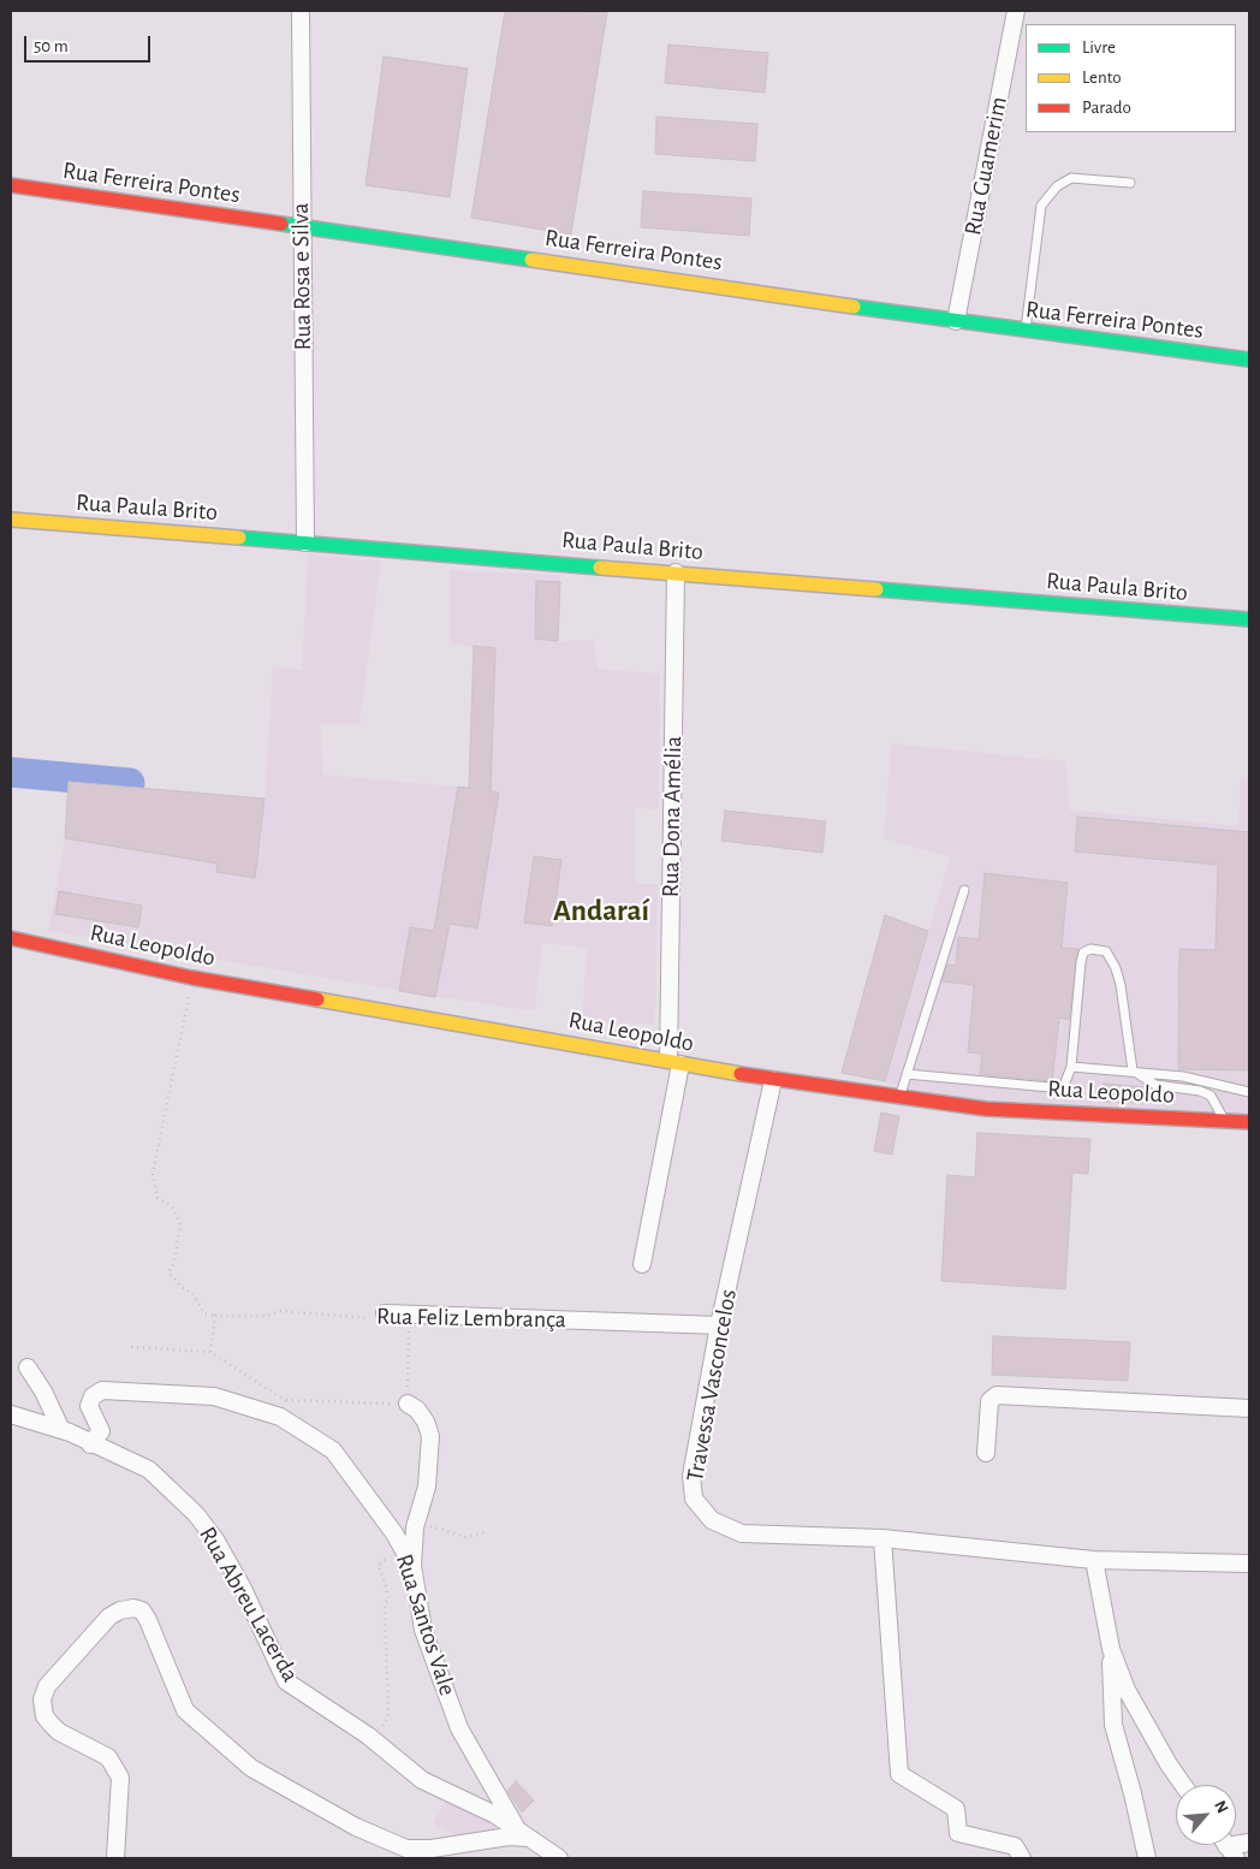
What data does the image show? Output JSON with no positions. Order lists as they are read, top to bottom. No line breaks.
{"streets":{"street":["Rua Guamerim","Rua Ferreira Pontes","Rua Rosa e Silva","Rua Paula Brito","Rua Dona Amélia","Rua Leopoldo","Rua Feliz Lembrança","Travessa Vasconcelos","Rua Abreu Lacerda","Rua Santos Vale"]},"crossings":[["Rua Guamerim","Rua Ferreira Pontes"],["Rua Ferreira Pontes","Rua Rosa e Silva"],["Rua Rosa e Silva","Rua Paula Brito"],["Rua Paula Brito","Rua Dona Amélia"],["Rua Dona Amélia","Rua Leopoldo"],["Rua Leopoldo","Travessa Vasconcelos"],["Rua Feliz Lembrança","Travessa Vasconcelos"],["Rua Abreu Lacerda","Rua Santos Vale"]],"districts":["Andaraí"],"legend":["Livre","Lento","Parado"],"scale_bar":"50 m","north":"top right"}
